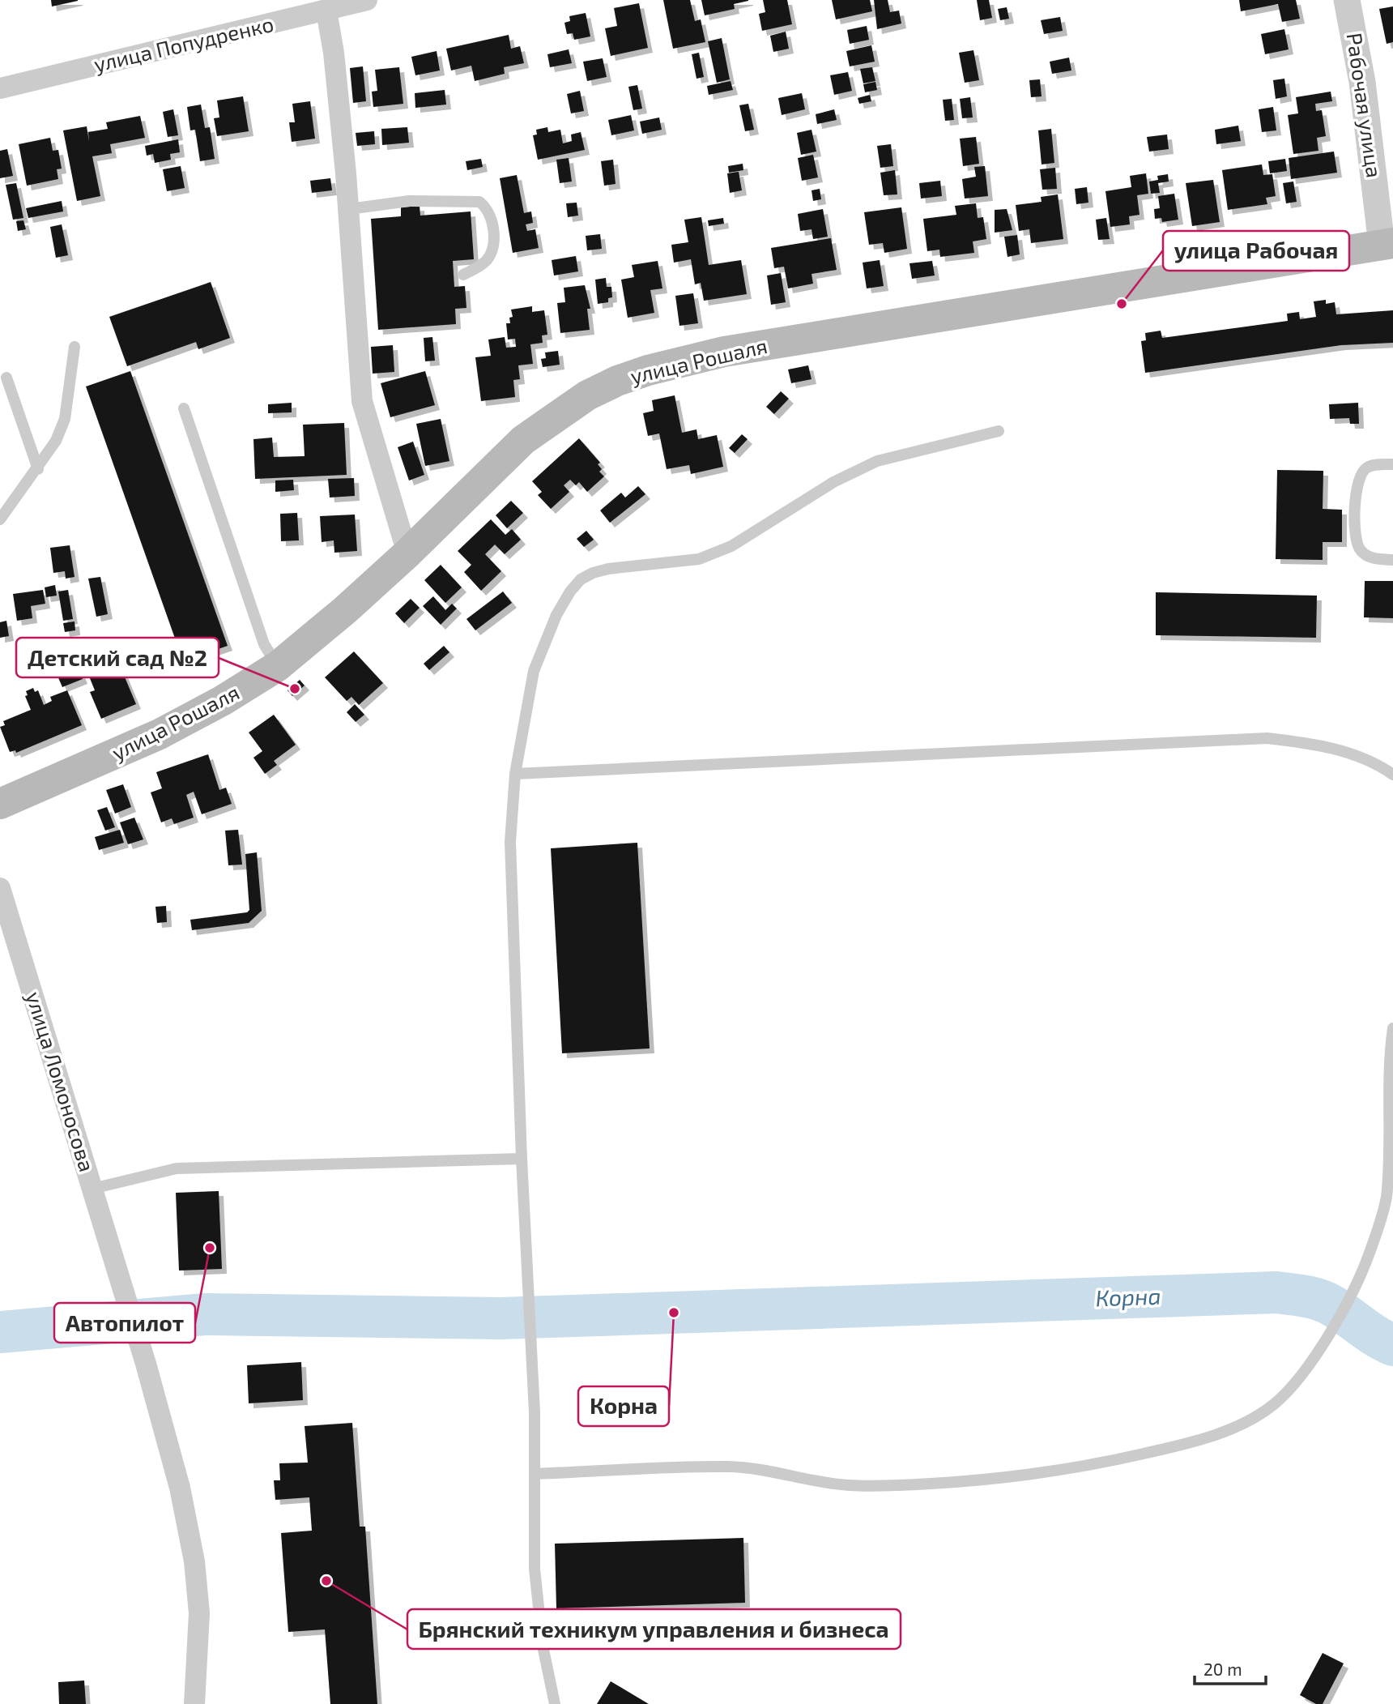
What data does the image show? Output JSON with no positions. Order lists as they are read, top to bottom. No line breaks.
{"streets":{"main road":["улица Рошаля"],"street":["улица Попудренко","Рабочая улица","улица Ломоносова"]},"crossings":[["Рабочая улица","улица Рошаля"]],"water":["Корна"],"places":["улица Рабочая","Детский сад №2","Автопилот","Корна","Брянский техникум управления и бизнеса"],"scale_bar":"20 m"}
